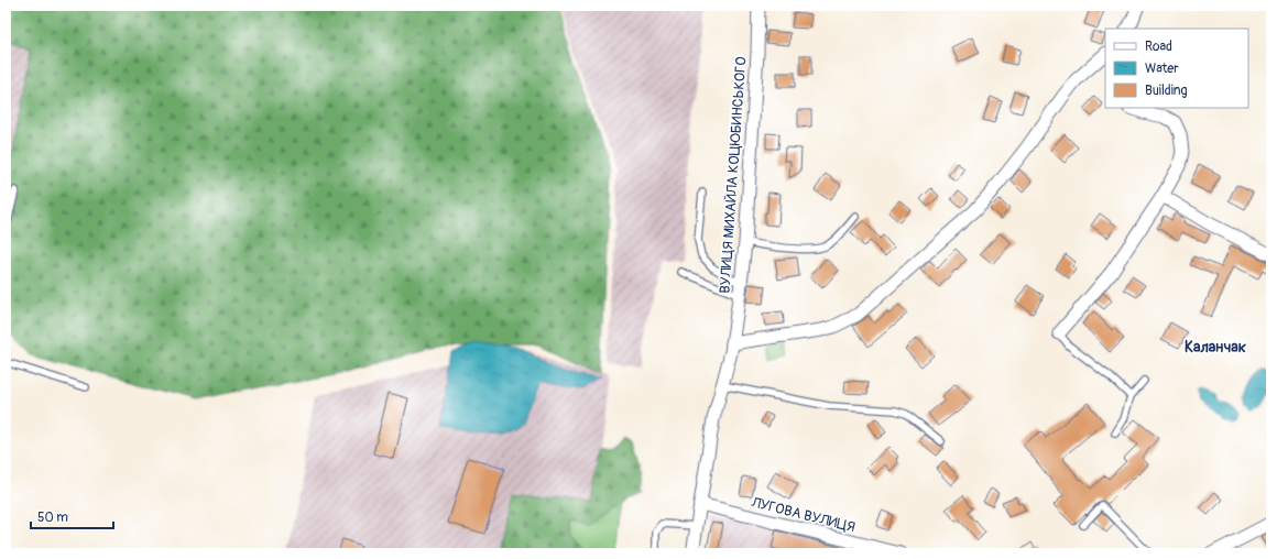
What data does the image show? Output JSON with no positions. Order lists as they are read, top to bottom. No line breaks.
{"streets":{"street":["ВУЛИЦЯ МИХАЙЛА КОЦЮБИНСЬКОГО","ЛУГОВА ВУЛИЦЯ"]},"crossings":[["ВУЛИЦЯ МИХАЙЛА КОЦЮБИНСЬКОГО","ЛУГОВА ВУЛИЦЯ"]],"districts":["Каланчак"],"legend":["Road","Water","Building"],"scale_bar":"50 m"}
